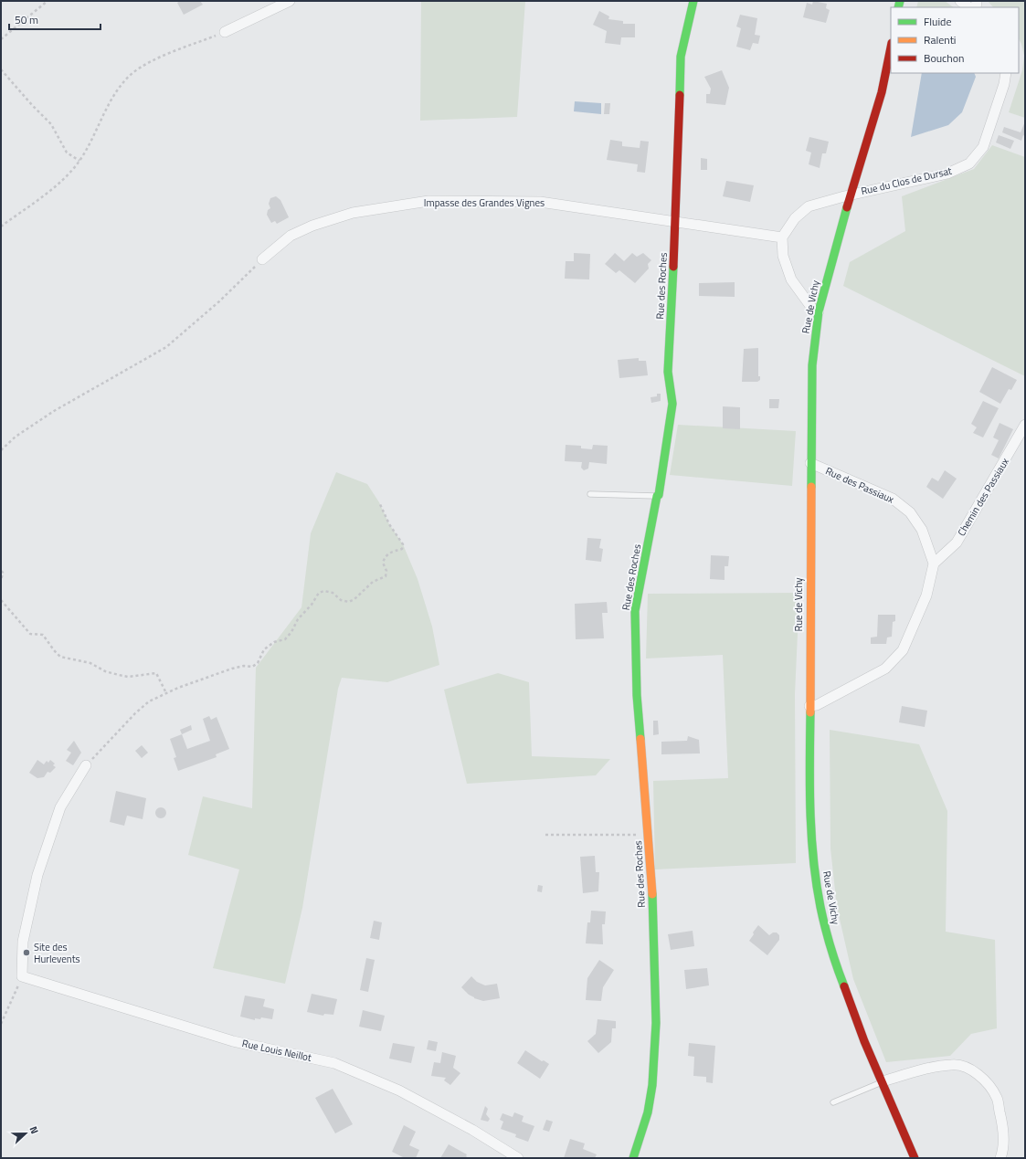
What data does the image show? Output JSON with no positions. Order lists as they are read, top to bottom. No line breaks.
{"streets":{"street":["Rue du Clos de Dursat","Impasse des Grandes Vignes","Rue des Roches","Rue de Vichy","Rue des Passiaux","Chemin des Passiaux","Rue Louis Neillot"]},"crossings":[["Rue du Clos de Dursat","Impasse des Grandes Vignes"],["Rue du Clos de Dursat","Rue de Vichy"],["Impasse des Grandes Vignes","Rue des Roches"],["Rue de Vichy","Rue des Passiaux"],["Rue des Passiaux","Chemin des Passiaux"]],"places":["Site des Hurlevents"],"legend":["Fluide","Ralenti","Bouchon"],"scale_bar":"50 m","north":"right"}
